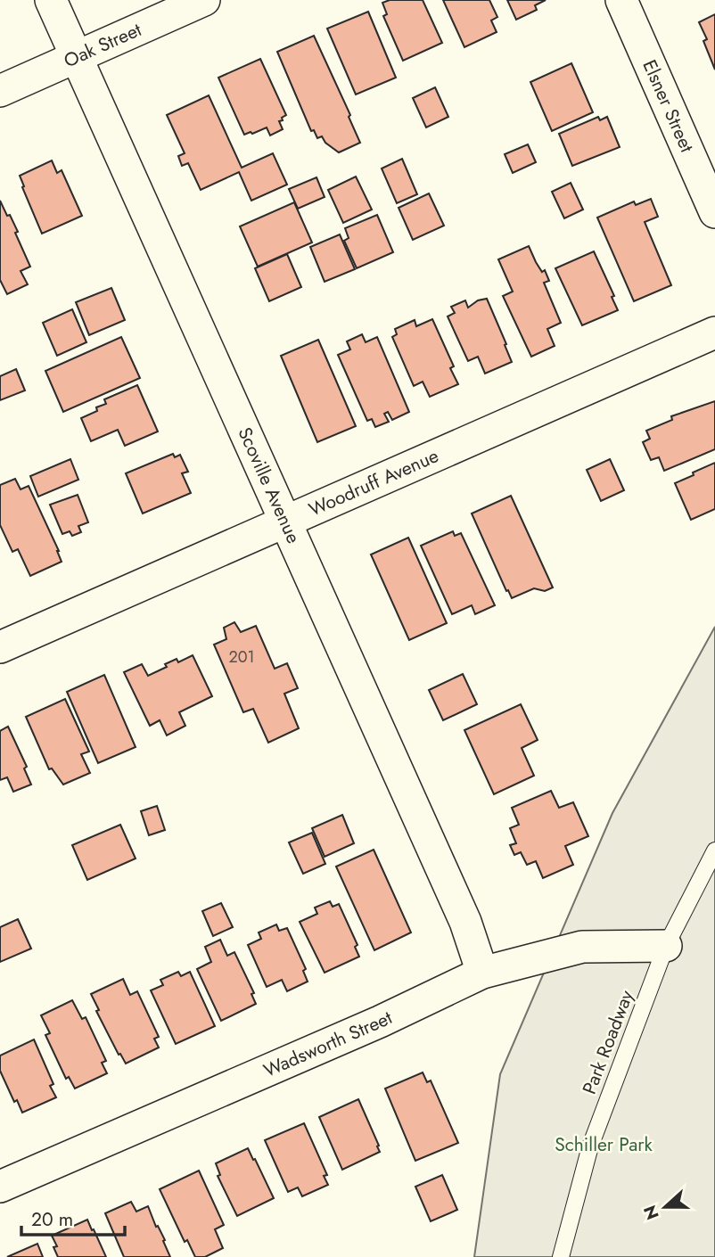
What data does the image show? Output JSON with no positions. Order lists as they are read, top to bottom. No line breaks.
{"streets":{"street":["Oak Street","Elsner Street","Woodruff Avenue","Scoville Avenue","Wadsworth Street"],"lane":["Park Roadway"]},"crossings":[["Oak Street","Scoville Avenue"],["Woodruff Avenue","Scoville Avenue"],["Scoville Avenue","Wadsworth Street"],["Park Roadway","Wadsworth Street"]],"parks":["Schiller Park"],"house_numbers":["201"],"scale_bar":"20 m","north":"left"}
